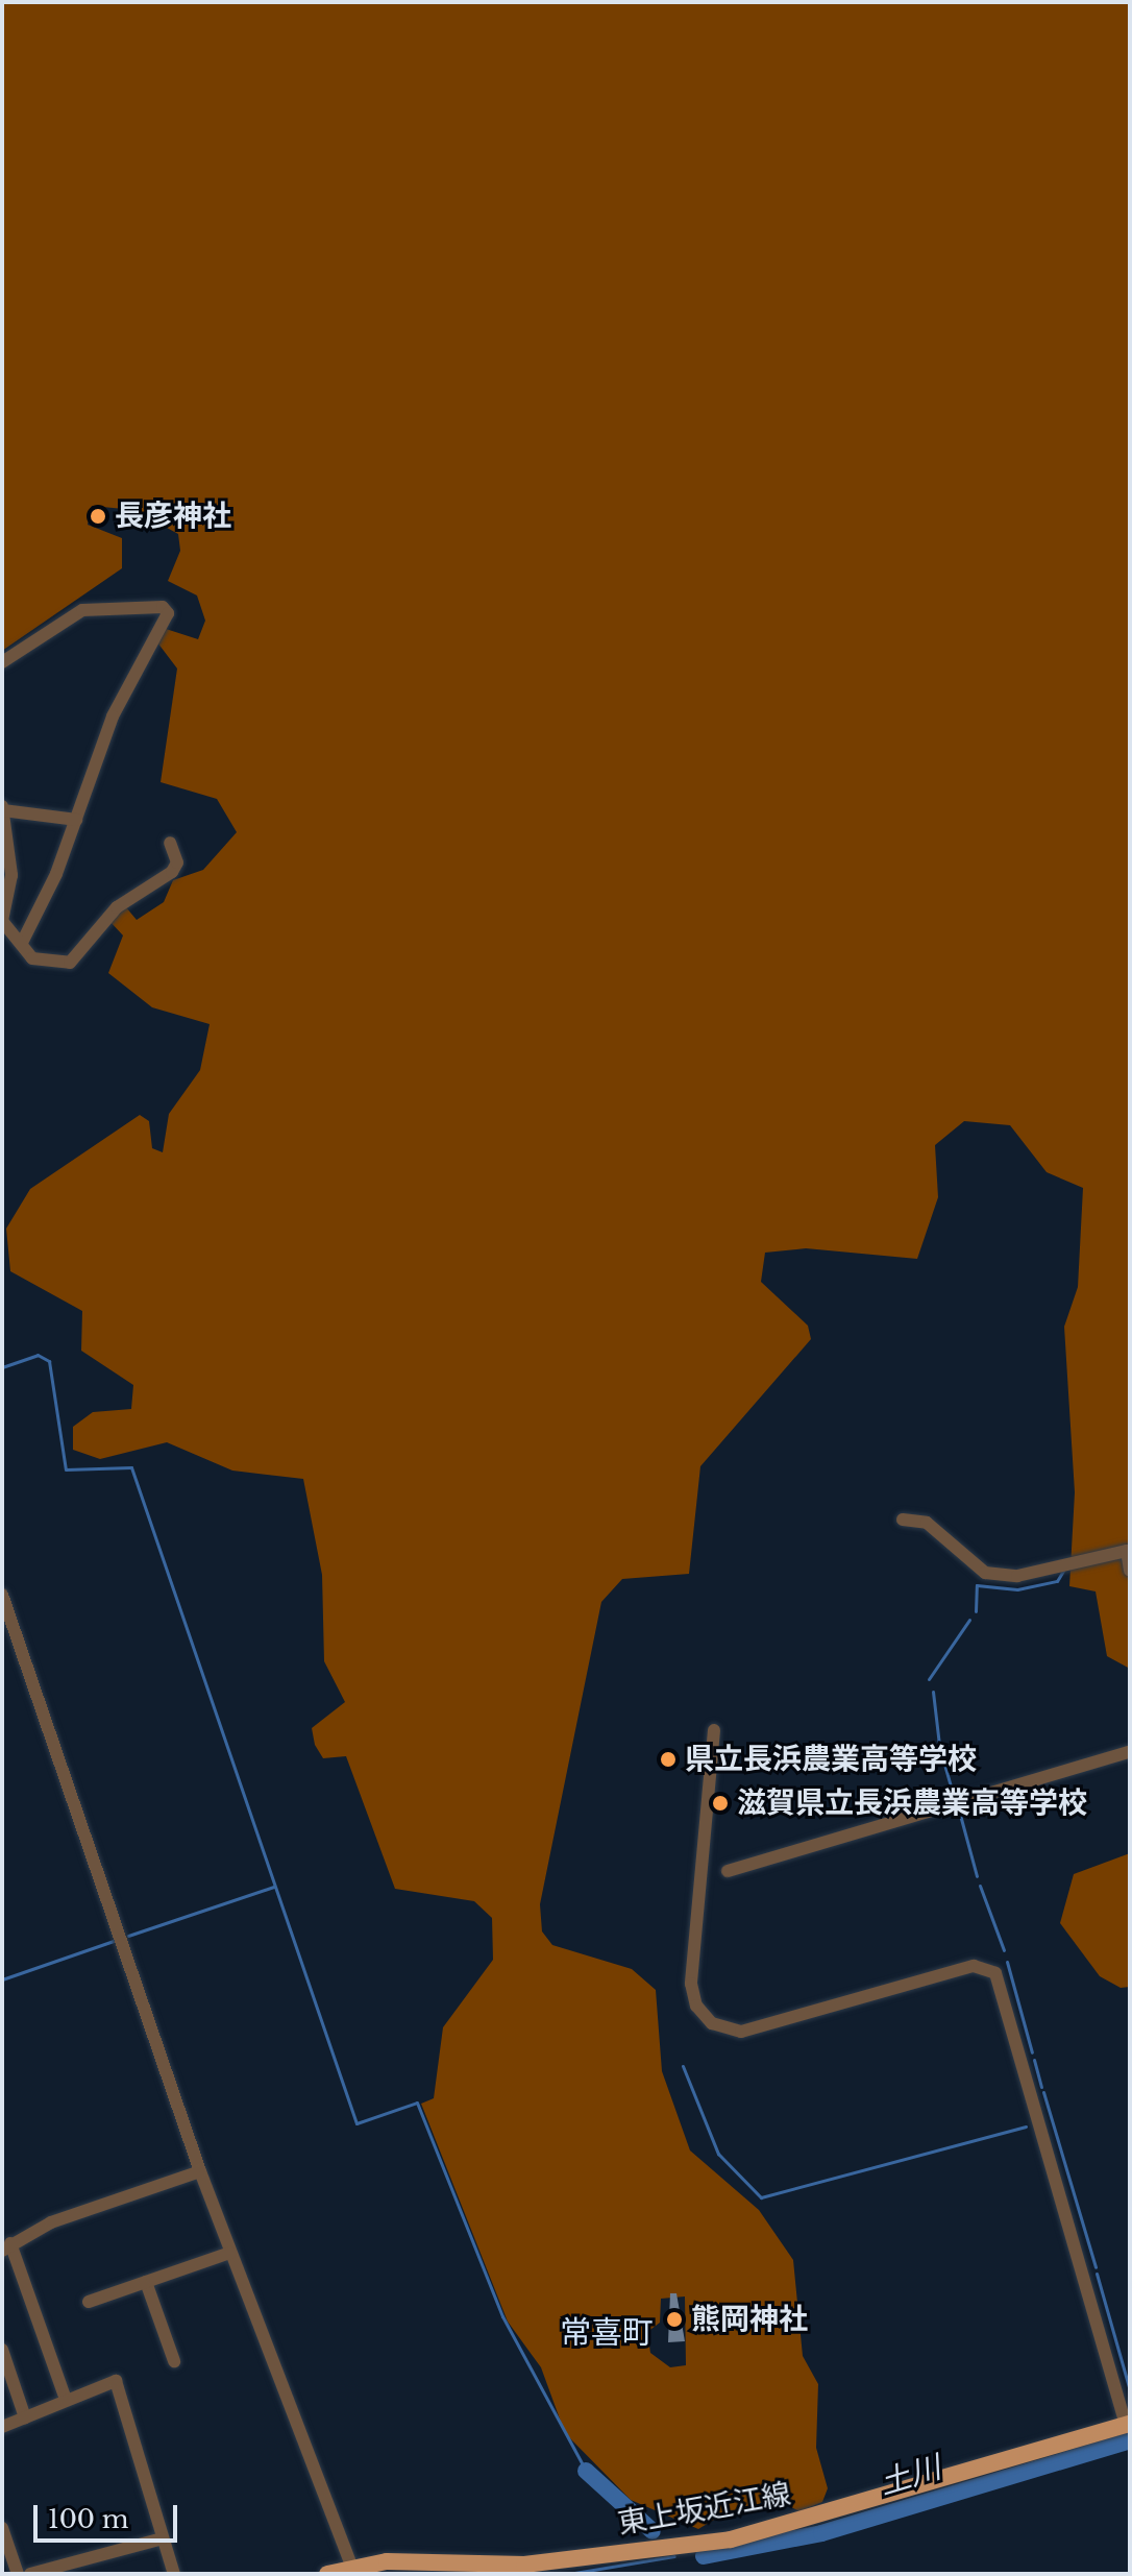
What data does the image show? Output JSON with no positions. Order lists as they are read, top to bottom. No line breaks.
{"streets":{"main road":["東上坂近江線"]},"districts":["常喜町"],"water":["土川"],"places":["長彦神社","県立長浜農業高等学校","滋賀県立長浜農業高等学校","熊岡神社"],"scale_bar":"100 m"}
